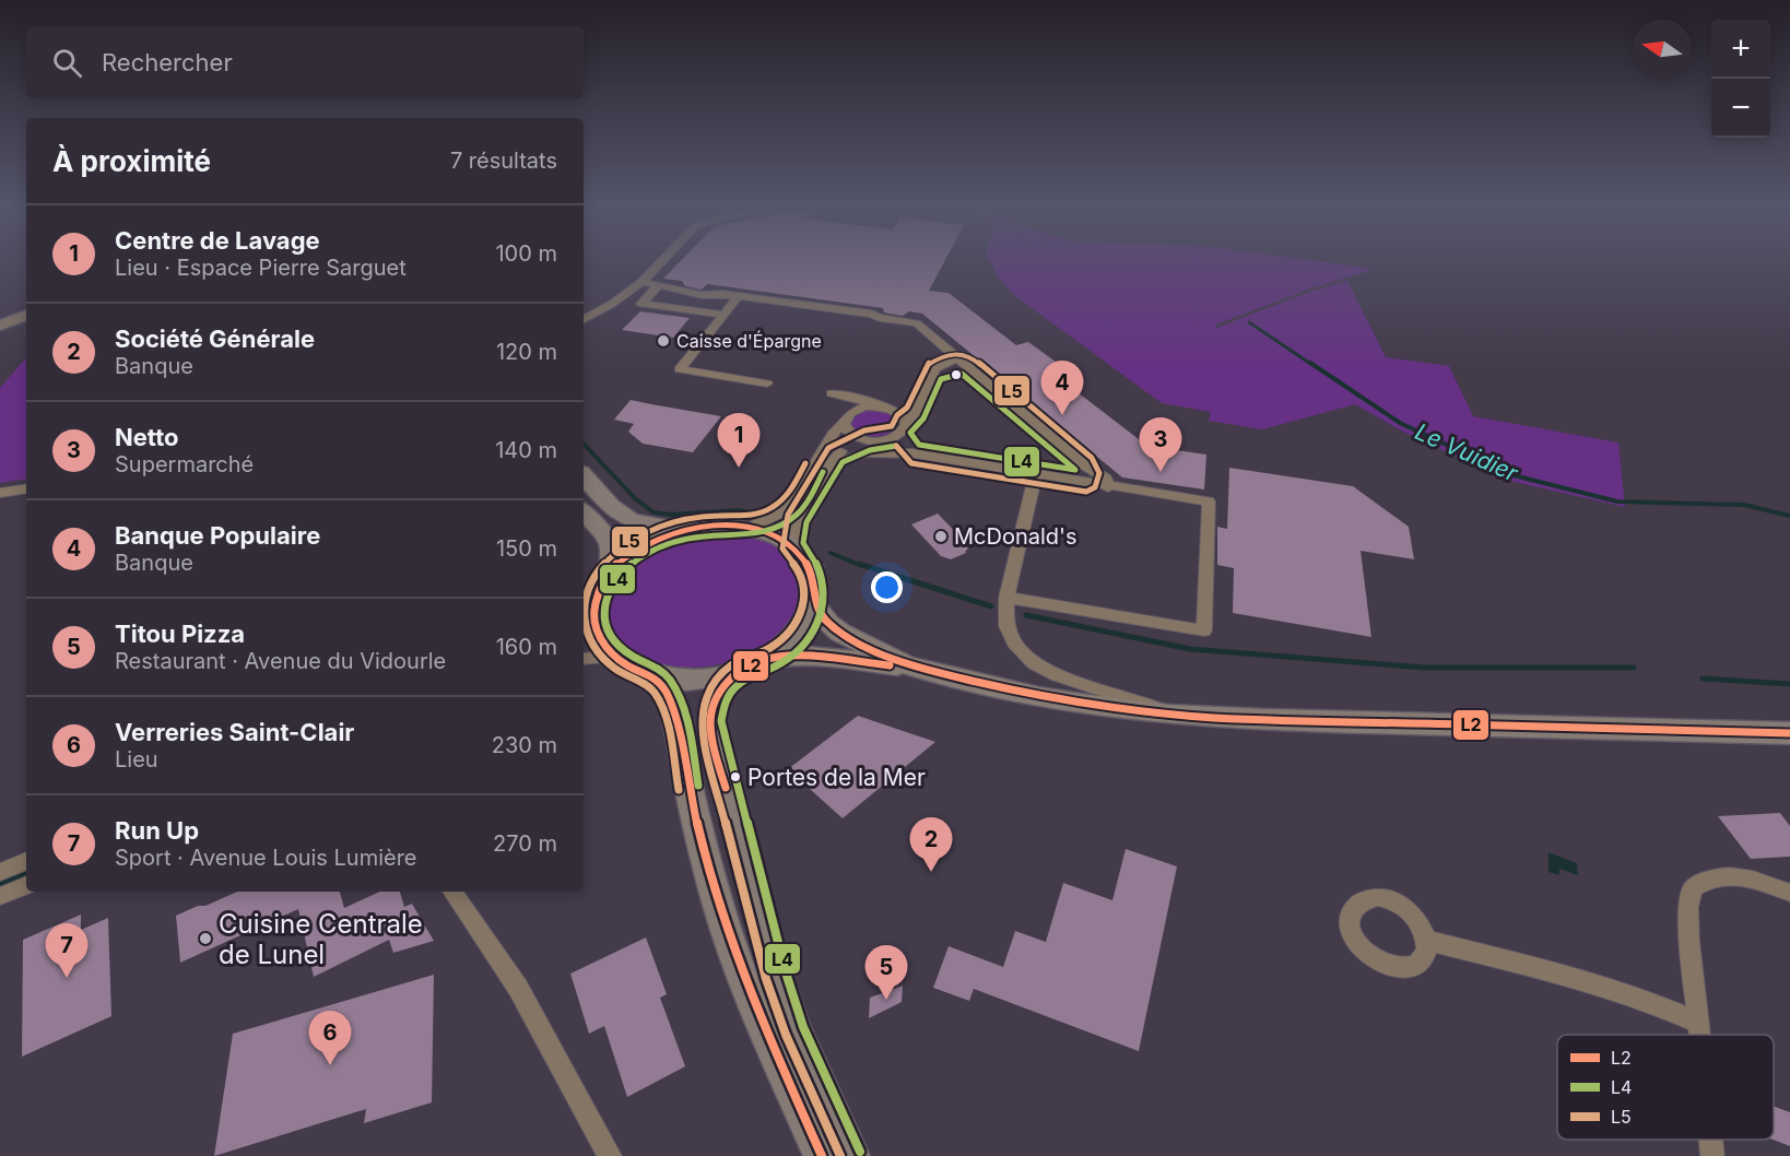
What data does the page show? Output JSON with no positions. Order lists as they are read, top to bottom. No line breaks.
{"water":["Le Vuidier"],"places":["Caisse d'Épargne","McDonald's","Portes de la Mer","Cuisine Centrale de Lunel"],"lines":["transit line L5","transit line L4","transit line L2"],"legend":["L2","L4","L5"],"north":"left","page":{"map_buttons":["+","−"],"search":"Rechercher","heading":["À proximité","7 résultats"],"list":[{"mark":"1","name":"Centre de Lavage","note":"Lieu · Espace Pierre Sarguet","value":"100 m"},{"mark":"2","name":"Société Générale","note":"Banque","value":"120 m"},{"mark":"3","name":"Netto","note":"Supermarché","value":"140 m"},{"mark":"4","name":"Banque Populaire","note":"Banque","value":"150 m"},{"mark":"5","name":"Titou Pizza","note":"Restaurant · Avenue du Vidourle","value":"160 m"},{"mark":"6","name":"Verreries Saint-Clair","note":"Lieu","value":"230 m"},{"mark":"7","name":"Run Up","note":"Sport · Avenue Louis Lumière","value":"270 m"}],"pins":["4","1","3","2","7","5","6"]}}
